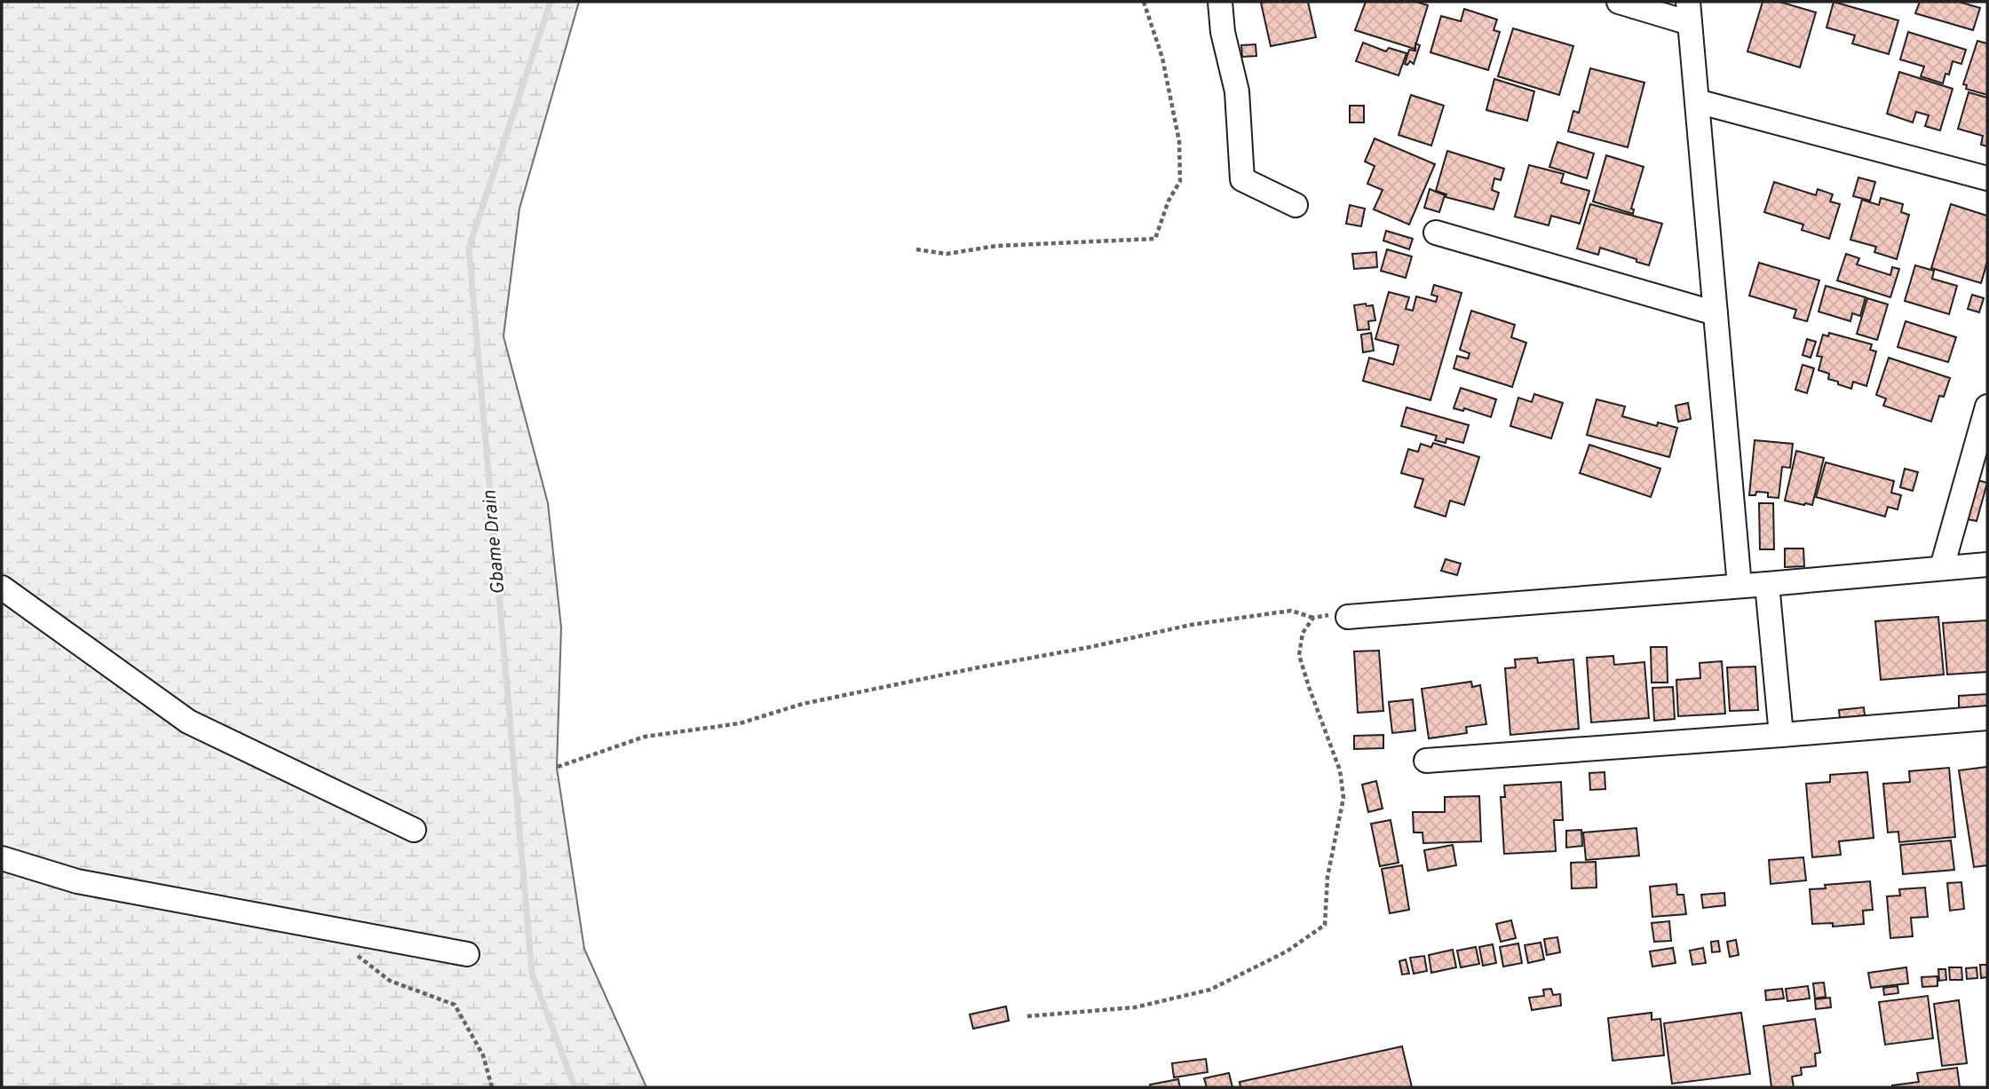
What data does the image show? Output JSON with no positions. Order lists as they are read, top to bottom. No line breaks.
{"water":["Gbame Drain"]}
